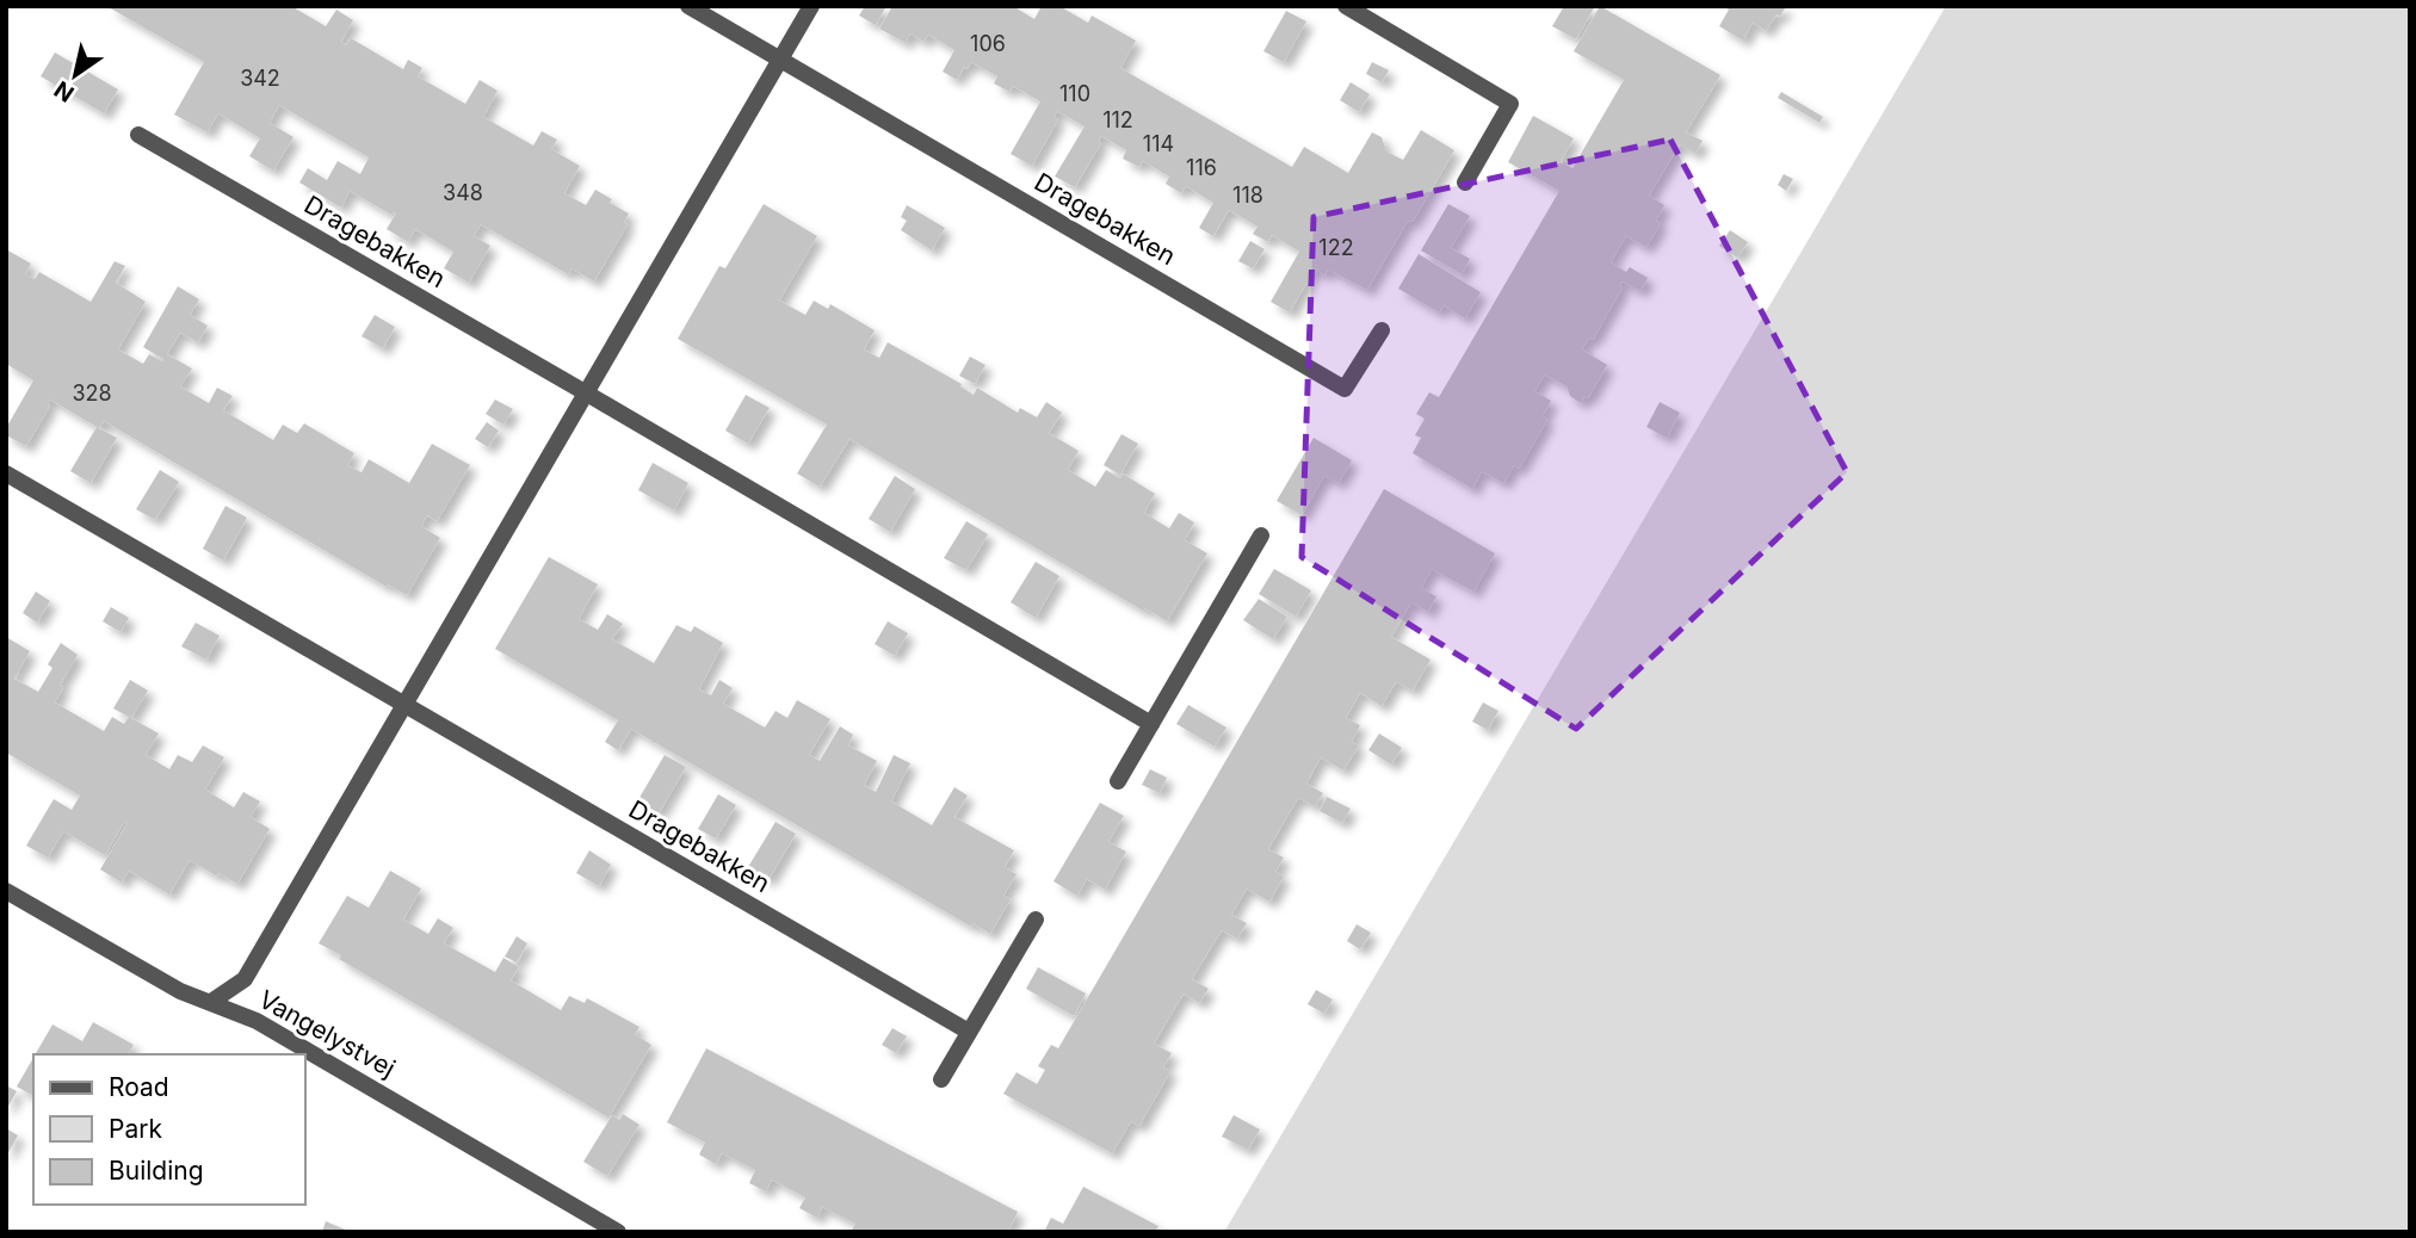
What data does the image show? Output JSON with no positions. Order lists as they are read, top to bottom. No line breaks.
{"streets":{"street":["Dragebakken","Vangelystvej"]},"house_numbers":["106","342","110","112","114","116","348","118","122","328"],"legend":["Road","Park","Building"],"north":"bottom left"}
